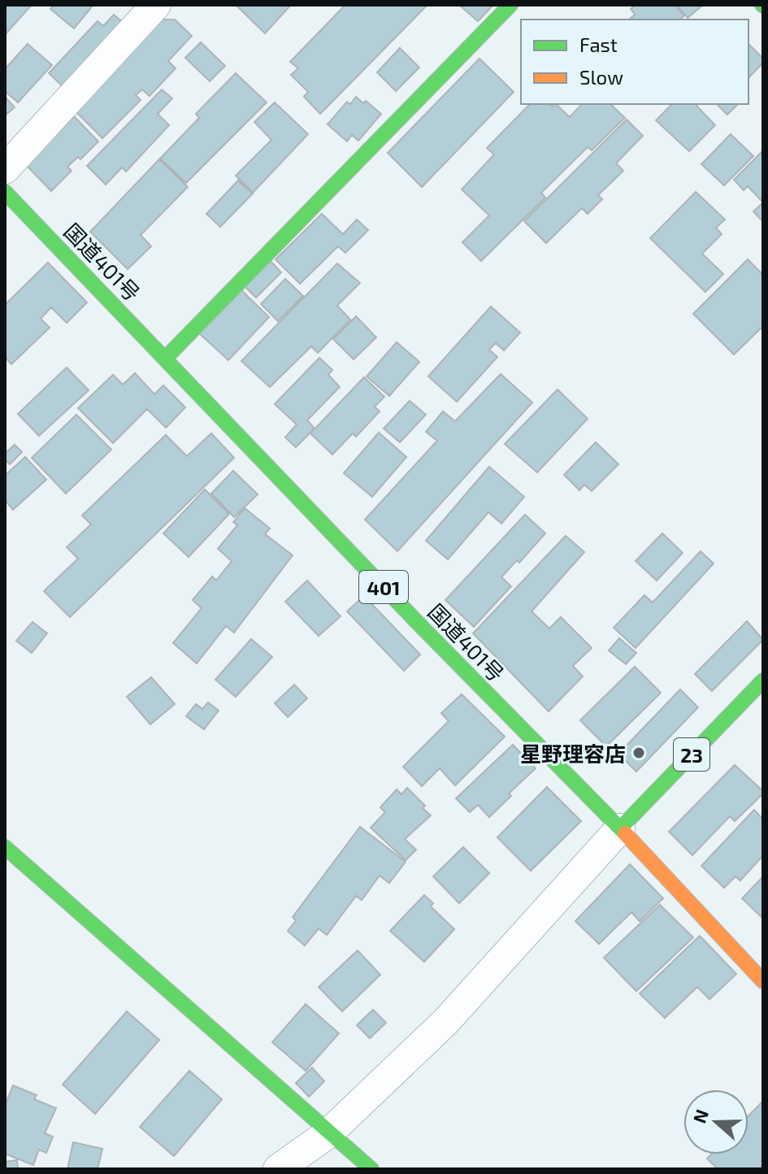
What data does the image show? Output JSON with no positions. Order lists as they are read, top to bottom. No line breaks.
{"streets":{"main road":["国道401号","401","23"]},"crossings":[["国道401号","23"]],"places":["星野理容店"],"legend":["Fast","Slow"],"north":"left"}
